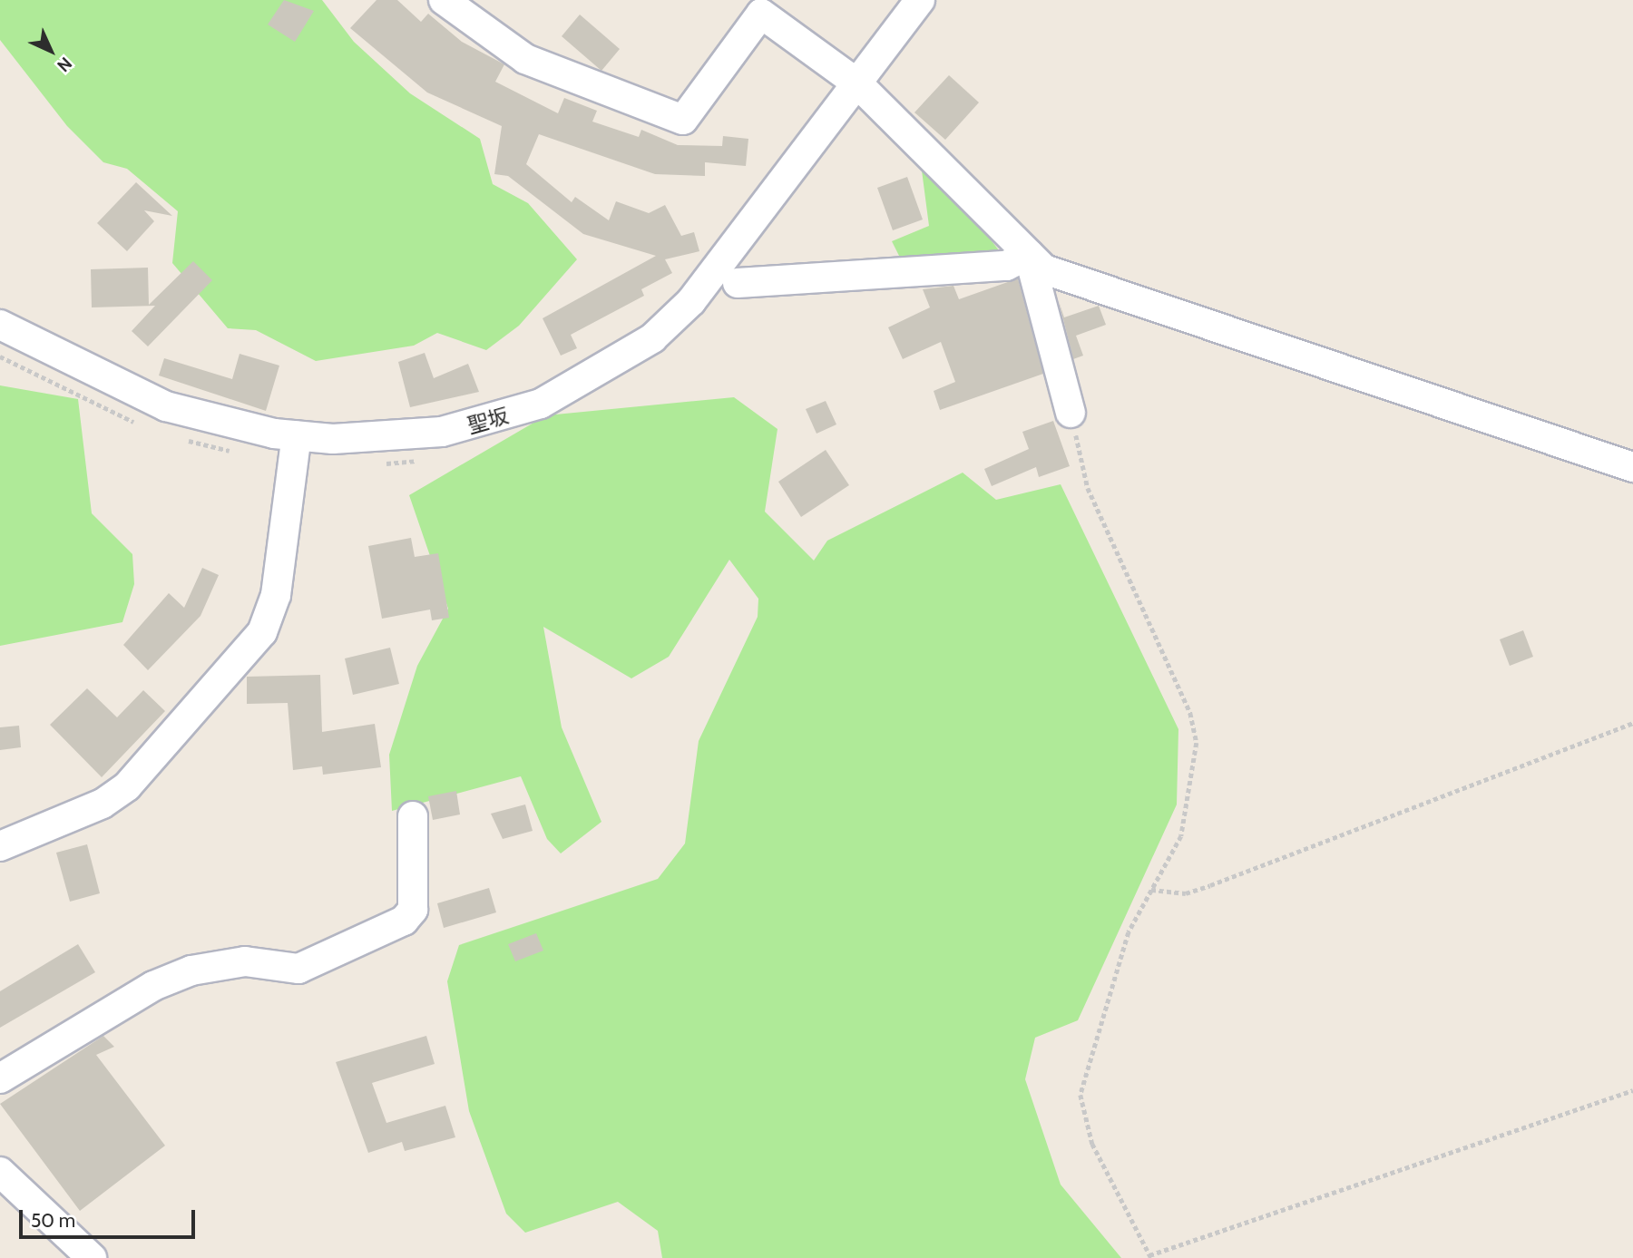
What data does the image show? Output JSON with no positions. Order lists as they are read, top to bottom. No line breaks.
{"streets":{"street":["聖坂"]},"scale_bar":"50 m","north":"bottom right"}
